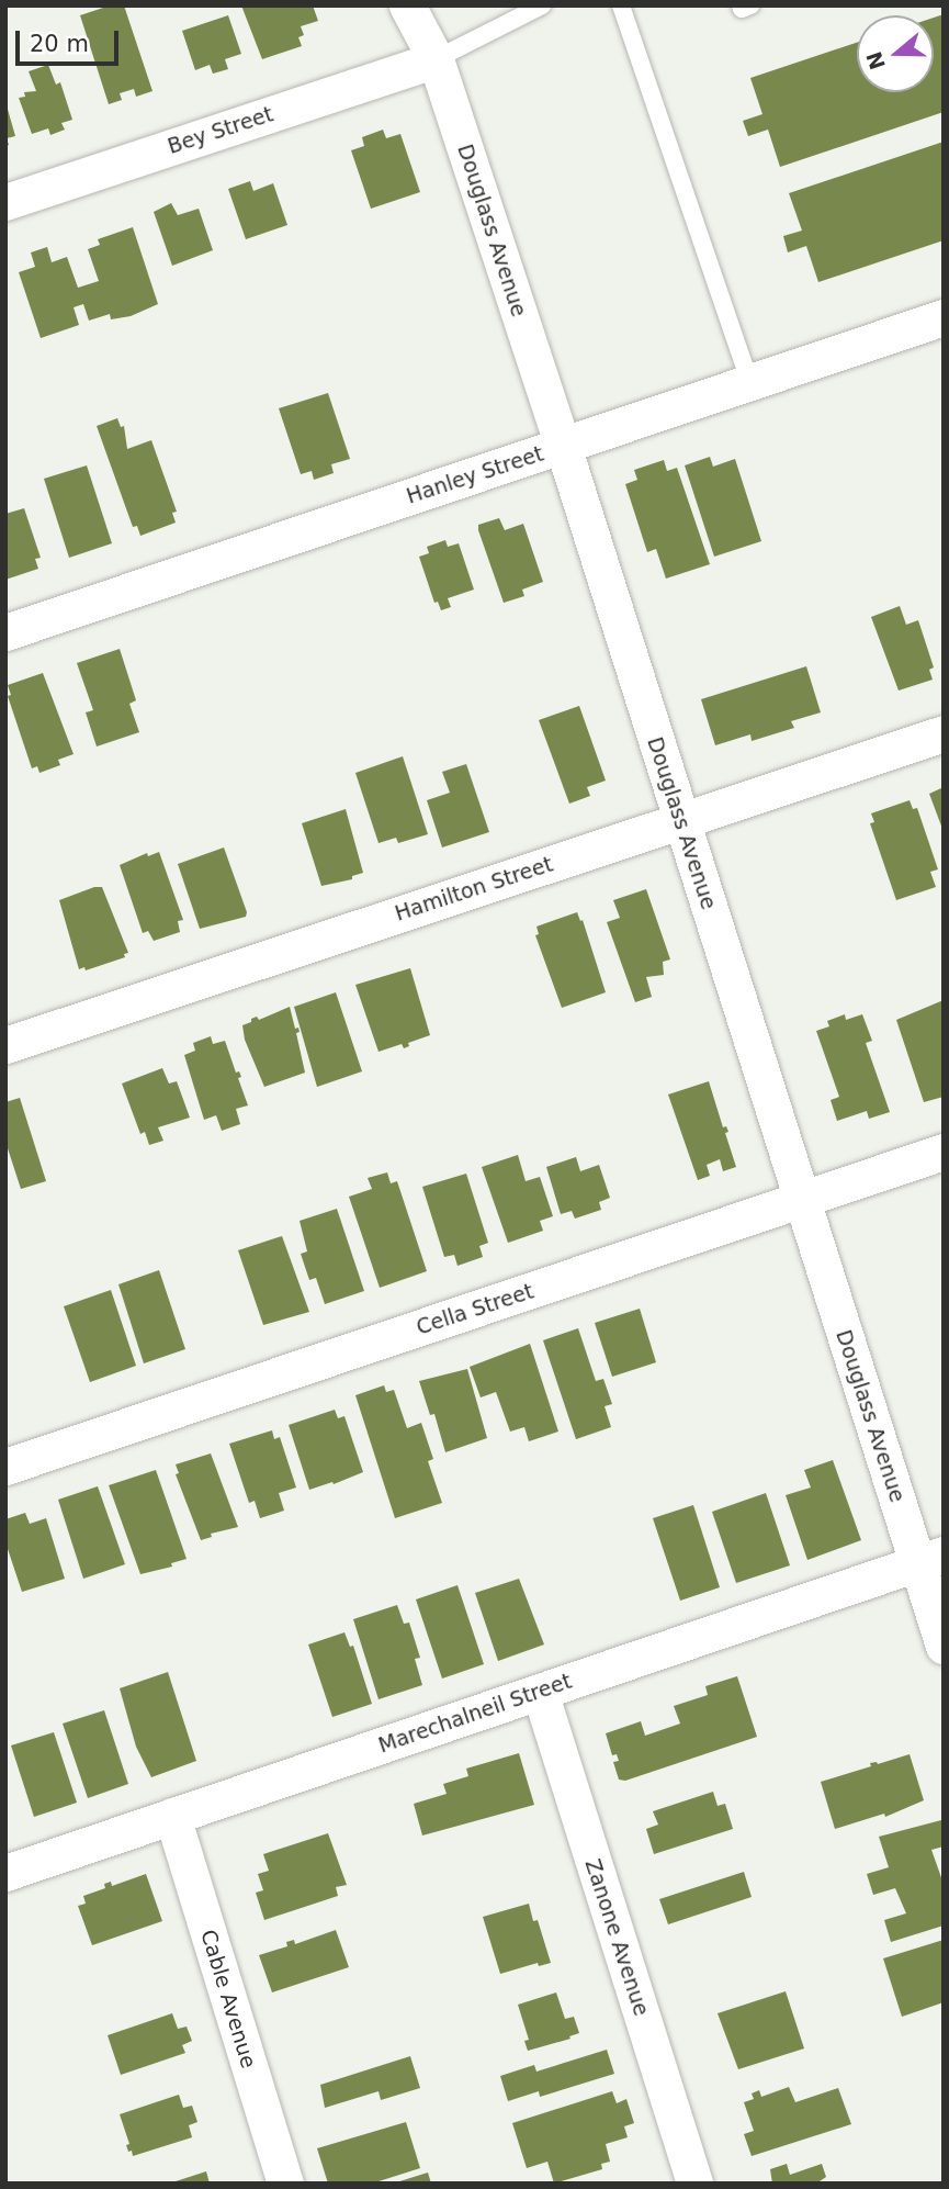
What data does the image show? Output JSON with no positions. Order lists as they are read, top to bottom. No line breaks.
{"streets":{"street":["Bey Street","Douglass Avenue","Hanley Street","Hamilton Street","Cella Street","Marechalneil Street","Zanone Avenue","Cable Avenue"]},"crossings":[["Bey Street","Douglass Avenue"],["Douglass Avenue","Hanley Street"],["Douglass Avenue","Hamilton Street"],["Douglass Avenue","Cella Street"],["Douglass Avenue","Marechalneil Street"],["Marechalneil Street","Zanone Avenue"],["Marechalneil Street","Cable Avenue"]],"scale_bar":"20 m","north":"left"}
